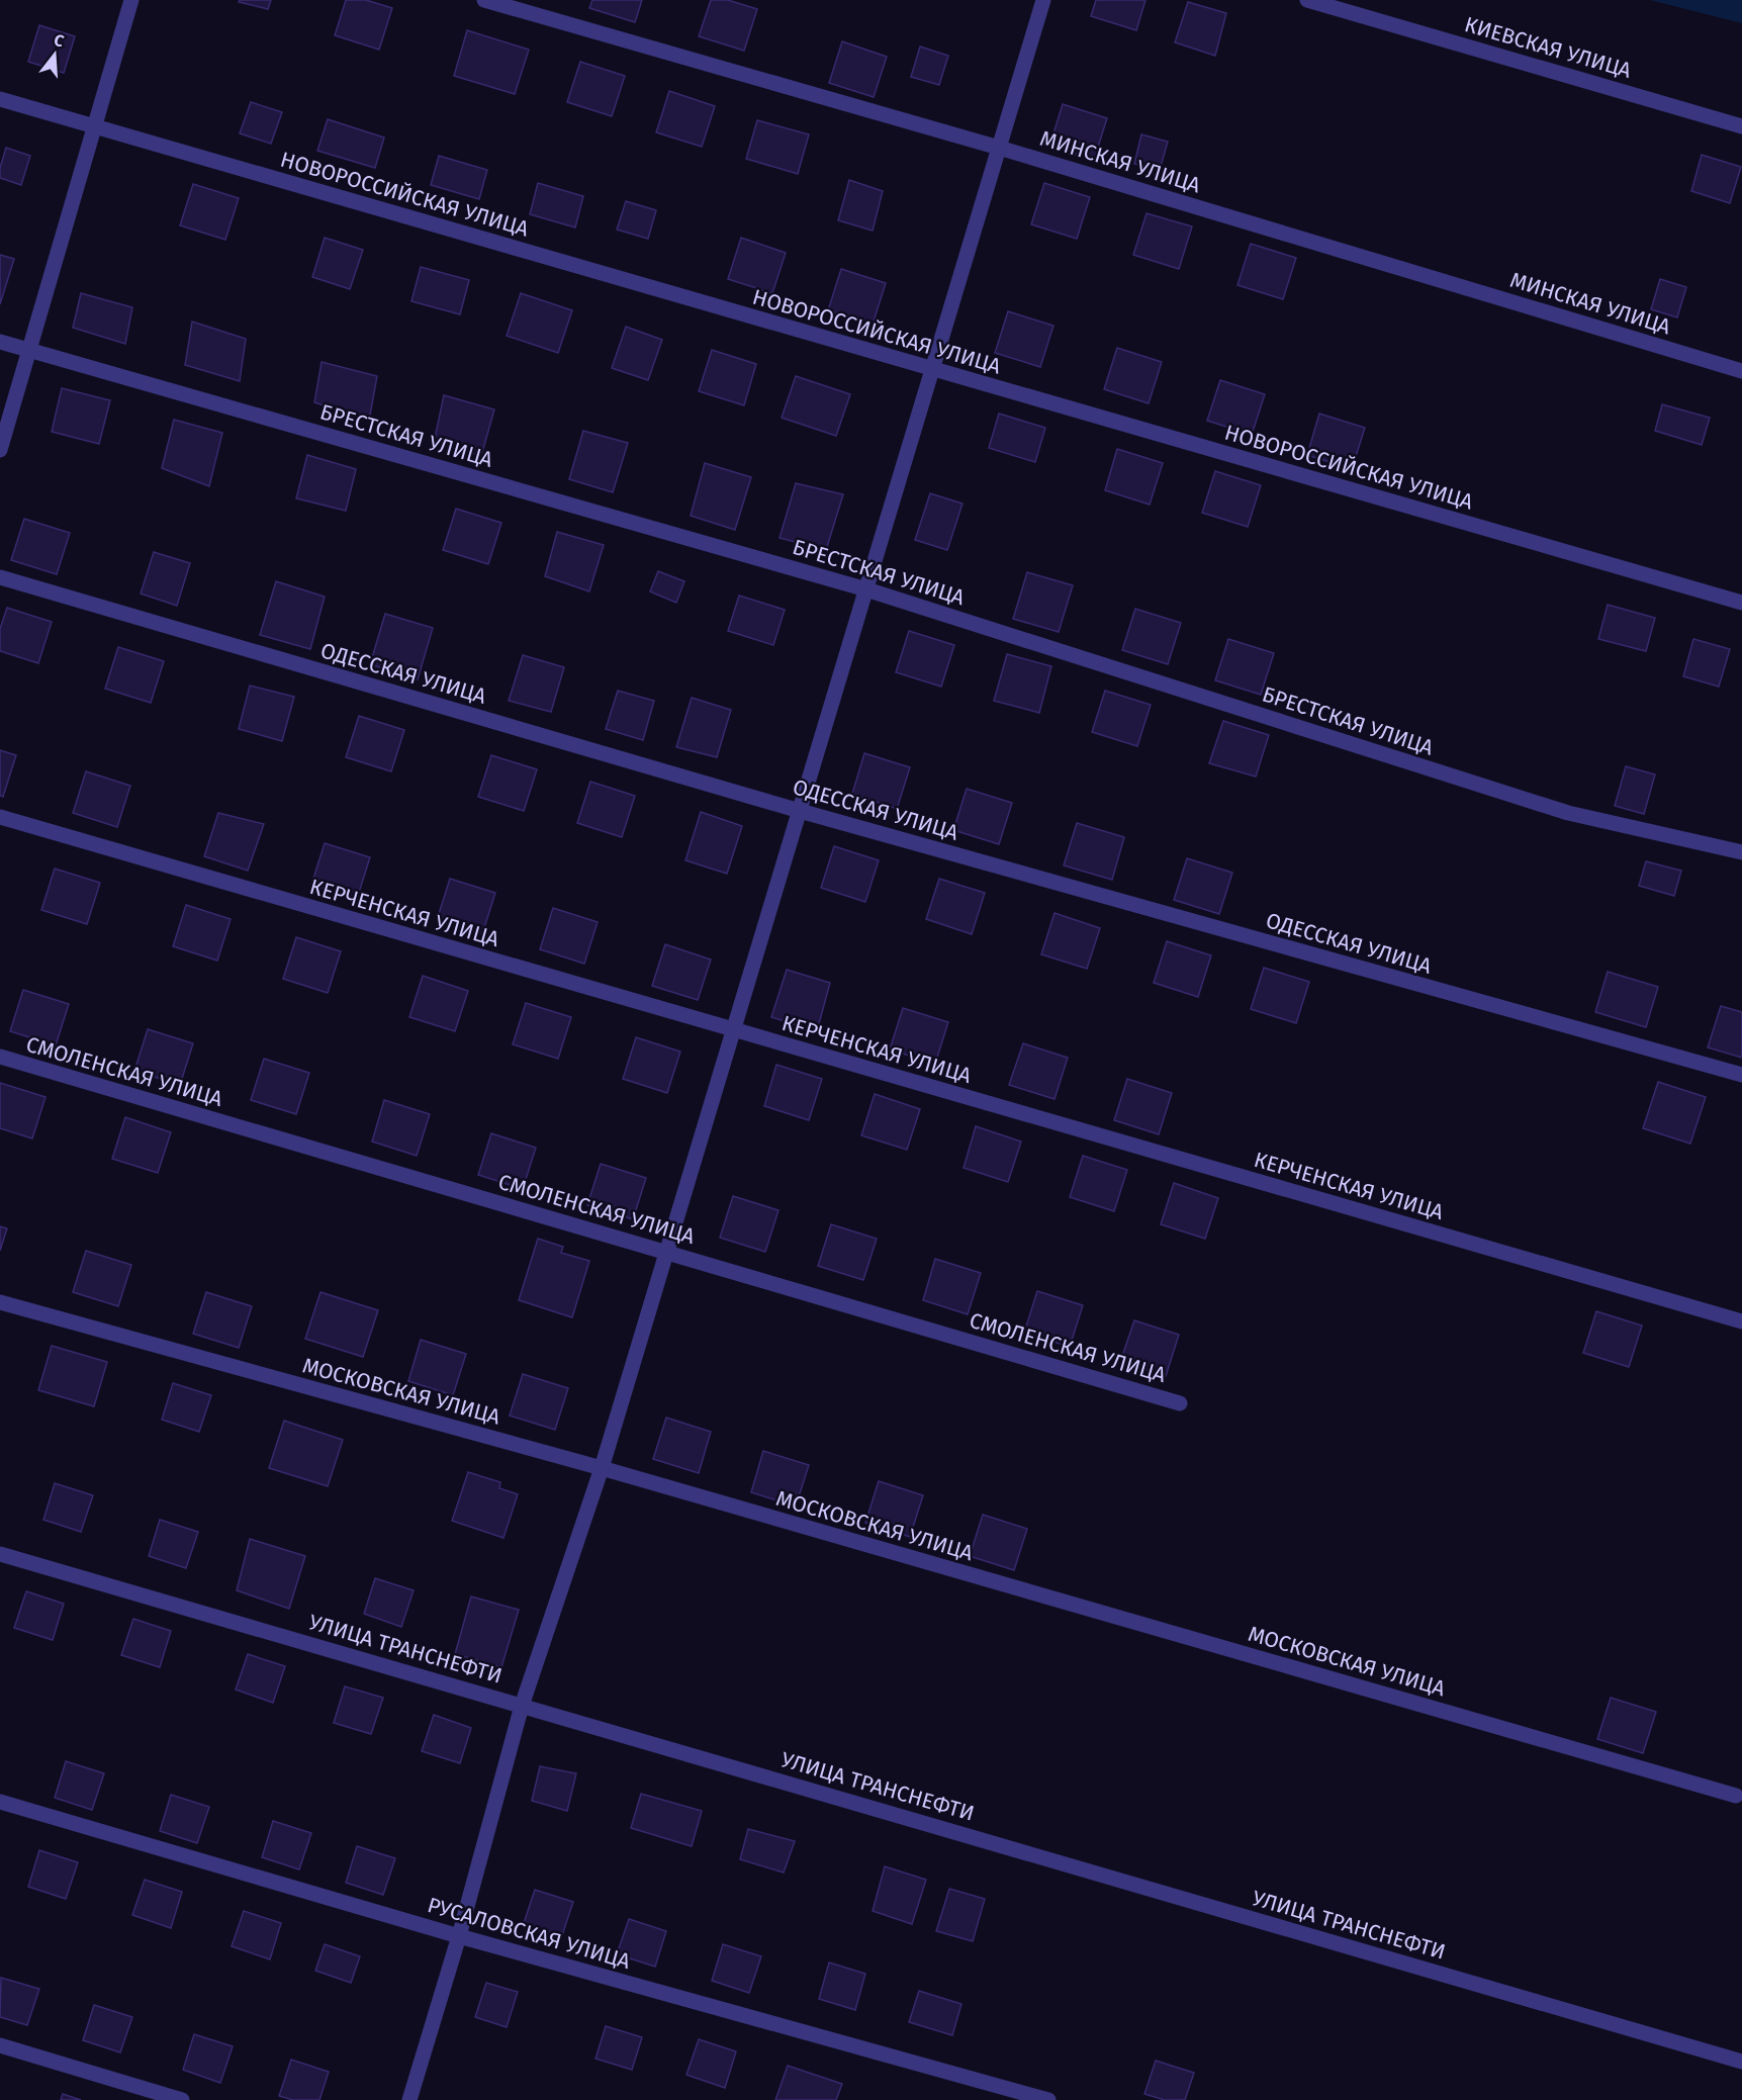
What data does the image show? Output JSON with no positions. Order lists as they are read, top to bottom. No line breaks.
{"streets":{"street":["КИЕВСКАЯ УЛИЦА","МИНСКАЯ УЛИЦА","НОВОРОССИЙСКАЯ УЛИЦА","БРЕСТСКАЯ УЛИЦА","ОДЕССКАЯ УЛИЦА","КЕРЧЕНСКАЯ УЛИЦА","СМОЛЕНСКАЯ УЛИЦА","МОСКОВСКАЯ УЛИЦА","УЛИЦА ТРАНСНЕФТИ","РУСАЛОВСКАЯ УЛИЦА"]},"north":"top"}
